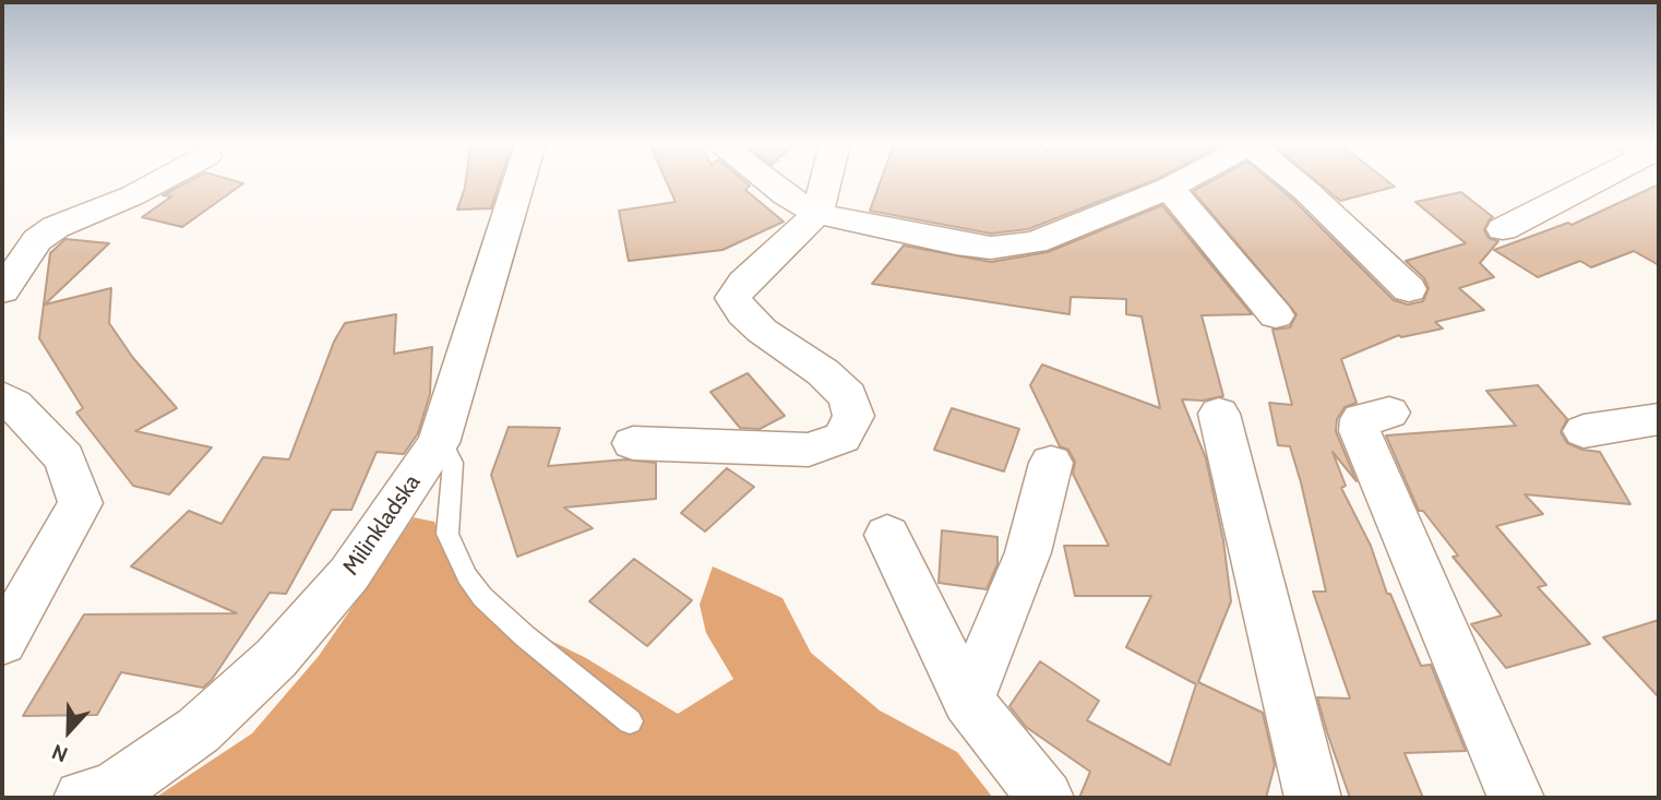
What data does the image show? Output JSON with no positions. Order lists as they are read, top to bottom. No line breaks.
{"streets":{"street":["Milinkladska"]},"north":"bottom"}
